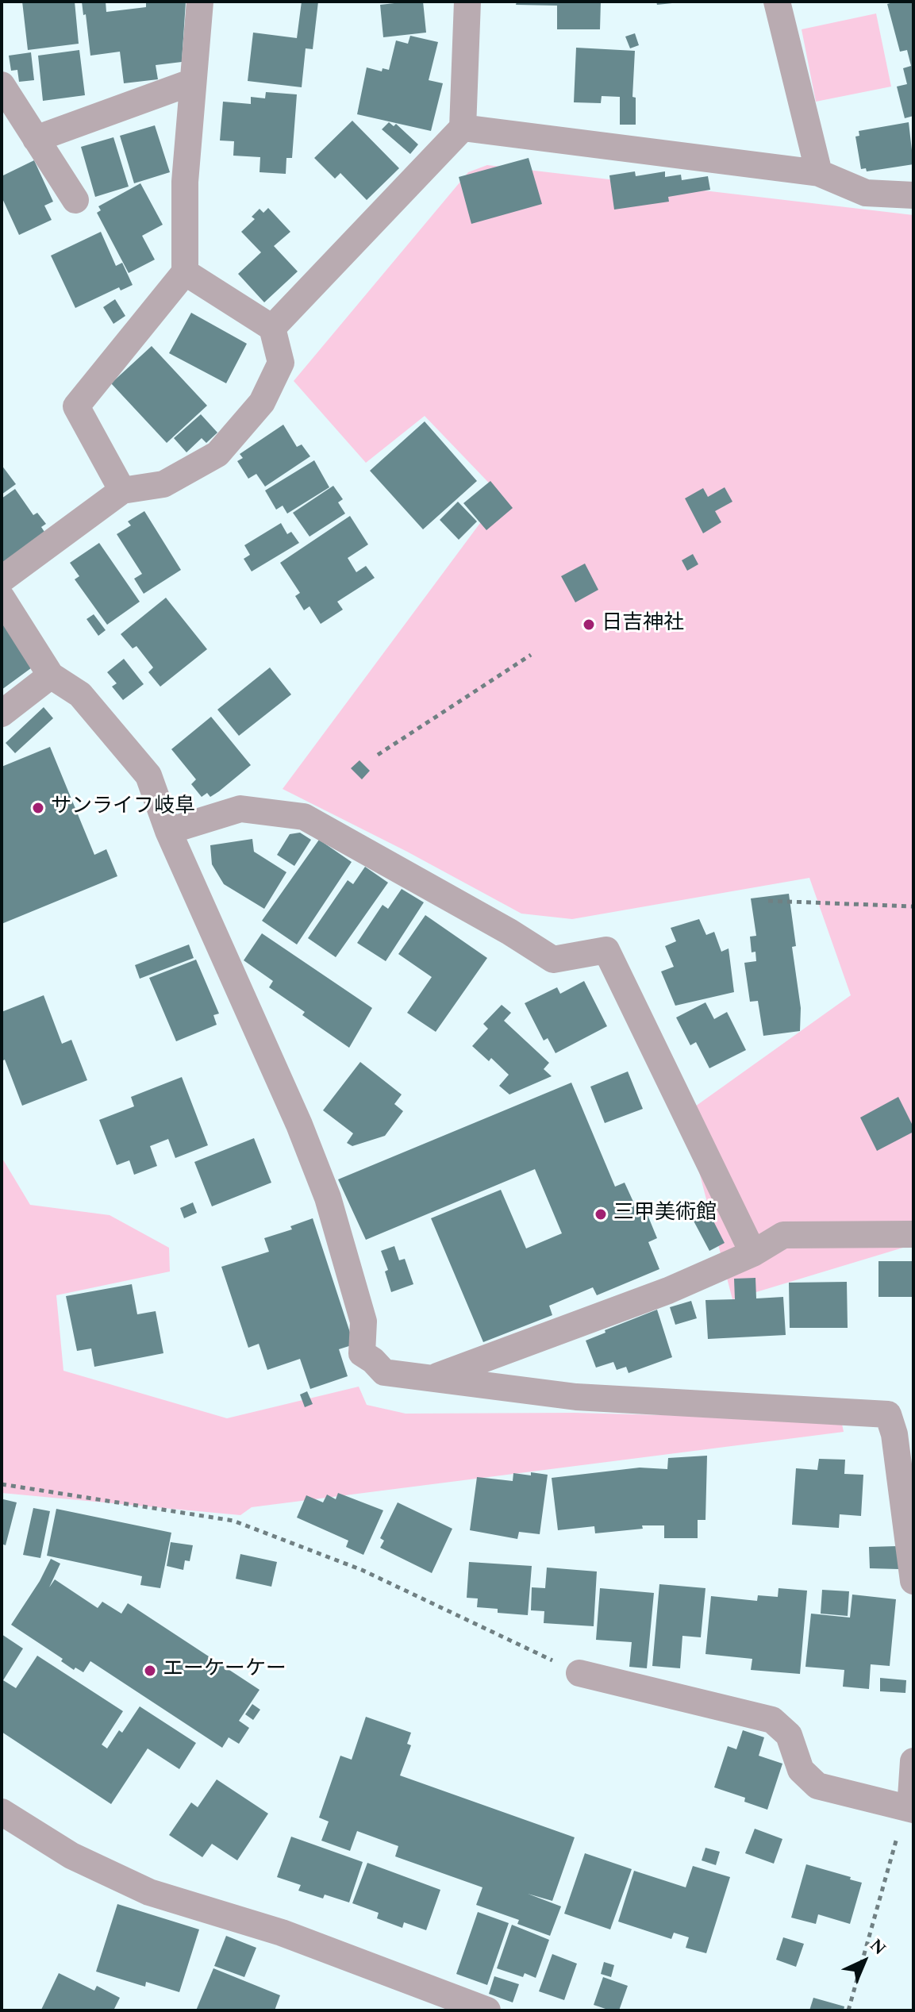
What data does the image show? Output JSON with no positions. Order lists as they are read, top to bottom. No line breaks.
{"places":["日吉神社","サンライフ岐阜","三甲美術館","エーケーケー"],"north":"top right"}
